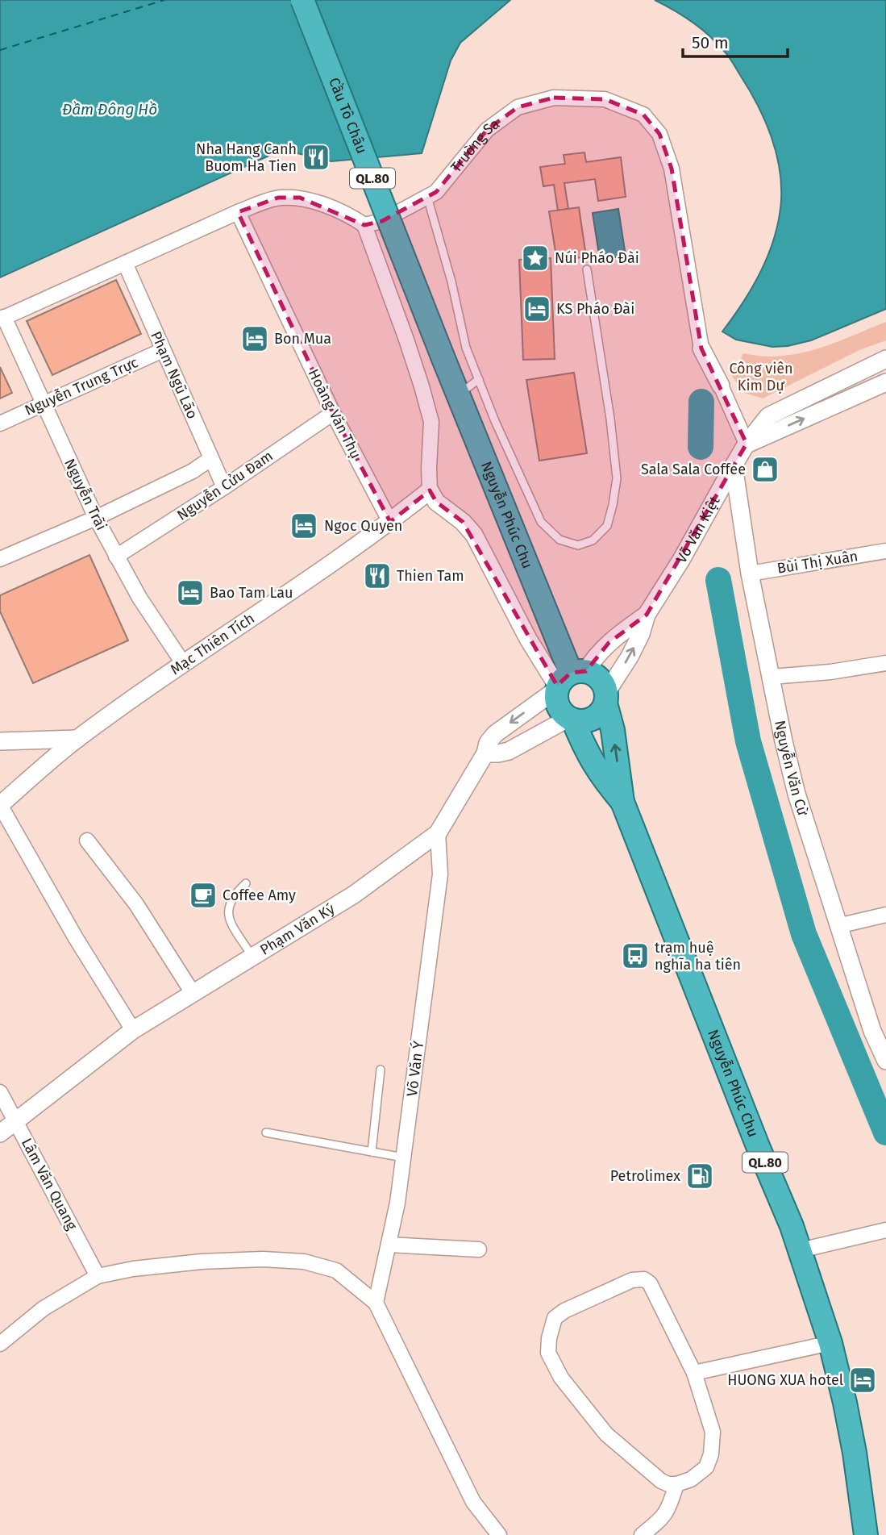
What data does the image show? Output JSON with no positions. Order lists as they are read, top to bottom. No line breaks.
{"streets":{"highway":["Cầu Tô Châu","QL.80","Nguyễn Phúc Chu"],"street":["Trường Sa","Phạm Ngũ Lão","Nguyễn Trung Trực","Hoàng Văn Thụ","Nguyễn Cửu Đam","Nguyễn Trãi","Võ Văn Kiệt","Bùi Thị Xuân","Mạc Thiên Tích","Nguyễn Văn Cừ","Phạm Văn Ký","Võ Văn Ý","Lâm Văn Quang"]},"crossings":[["Cầu Tô Châu","Nguyễn Phúc Chu"],["Trường Sa","Võ Văn Kiệt"],["Phạm Ngũ Lão","Nguyễn Trung Trực"],["Phạm Ngũ Lão","Nguyễn Cửu Đam"],["Nguyễn Trung Trực","Nguyễn Trãi"],["Hoàng Văn Thụ","Nguyễn Cửu Đam"],["Hoàng Văn Thụ","Mạc Thiên Tích"],["Nguyễn Cửu Đam","Nguyễn Trãi"],["Nguyễn Trãi","Mạc Thiên Tích"],["Nguyễn Phúc Chu","Võ Văn Kiệt"],["Nguyễn Phúc Chu","Phạm Văn Ký"],["Võ Văn Kiệt","Nguyễn Văn Cừ"],["Võ Văn Kiệt","Phạm Văn Ký"],["Bùi Thị Xuân","Nguyễn Văn Cừ"],["Phạm Văn Ký","Võ Văn Ý"],["Phạm Văn Ký","Lâm Văn Quang"]],"water":["Đầm Đông Hồ"],"parks":["Công viên Kim Dự"],"places":{"restaurant":["Nha Hang Canh Buom Ha Tien","Thien Tam"],"place":["Núi Pháo Đài"],"hotel":["KS Pháo Đài","Bon Mua","Ngoc Quyen","Bao Tam Lau","HUONG XUA hotel"],"shop":["Sala Sala Coffee"],"cafe":["Coffee Amy"],"bus stop":["trạm huệ nghĩa ha tiên"],"fuel station":["Petrolimex"]},"scale_bar":"50 m"}
